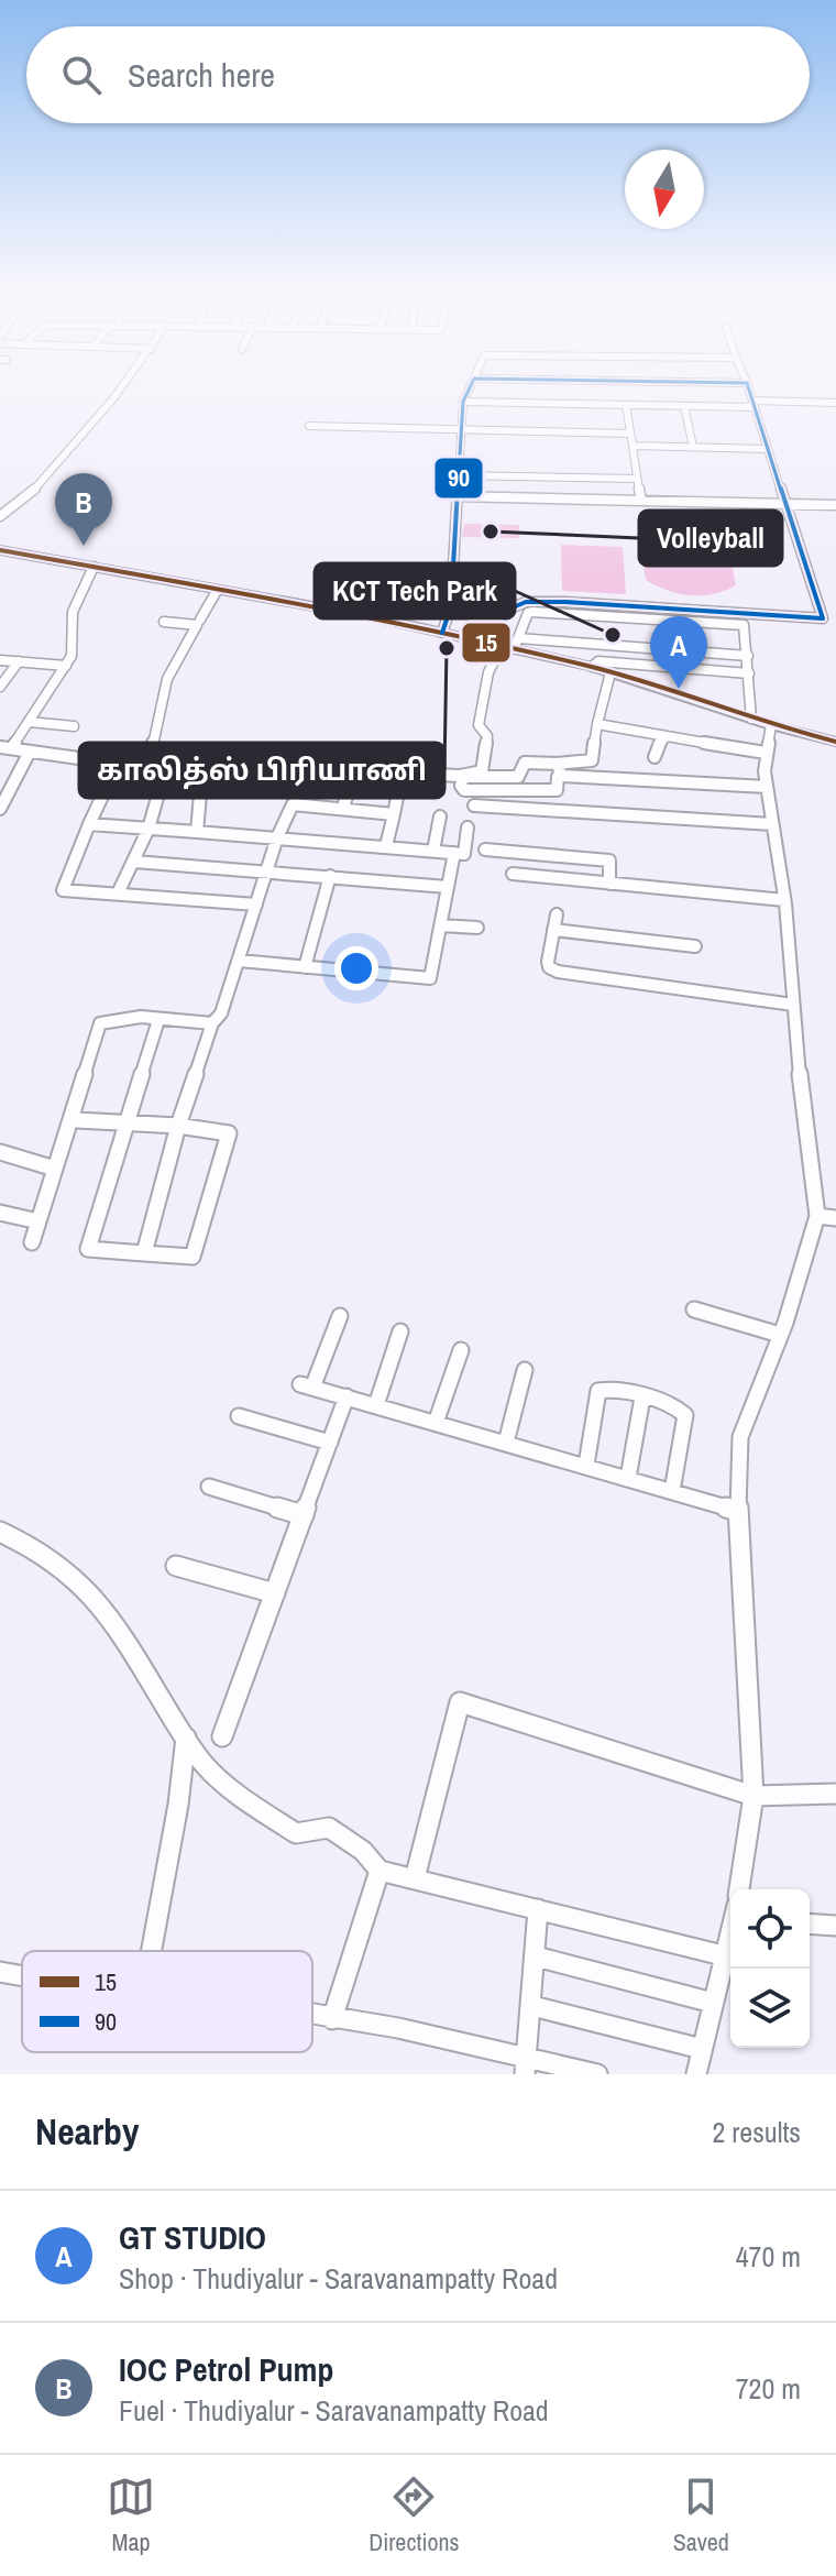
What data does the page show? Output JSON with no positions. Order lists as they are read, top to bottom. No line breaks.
{"places":["Volleyball","KCT Tech Park","காலித்ஸ் பிரியாணி"],"lines":["transit line 90","transit line 15"],"legend":["15","90"],"north":"bottom","page":{"search":"Search here","pins":["B","A"],"heading":["Nearby","2 results"],"list":[{"mark":"A","name":"GT STUDIO","note":"Shop · Thudiyalur - Saravanampatty Road","value":"470 m"},{"mark":"B","name":"IOC Petrol Pump","note":"Fuel · Thudiyalur - Saravanampatty Road","value":"720 m"}],"nav":["Map","Directions","Saved"]}}
